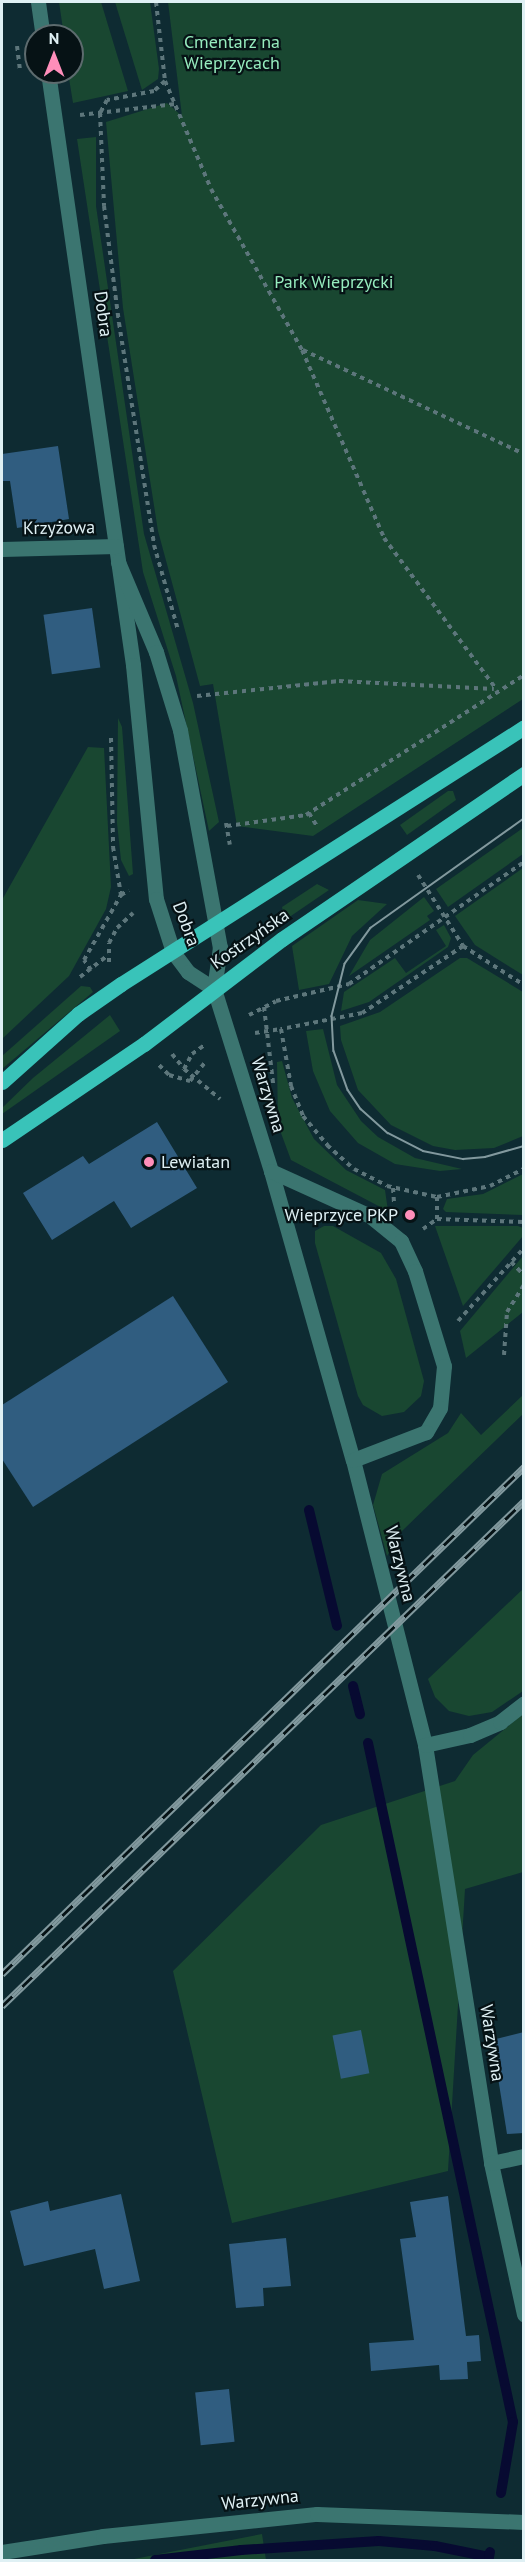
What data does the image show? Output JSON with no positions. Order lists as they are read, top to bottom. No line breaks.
{"streets":{"main road":["Kostrzyńska"],"street":["Dobra","Krzyżowa","Warzywna"]},"crossings":[["Dobra","Krzyżowa"],["Dobra","Kostrzyńska"],["Dobra","Warzywna"],["Kostrzyńska","Warzywna"]],"parks":["Cmentarz na Wieprzycach","Park Wieprzycki"],"places":["Lewiatan","Wieprzyce PKP"],"north":"top"}
